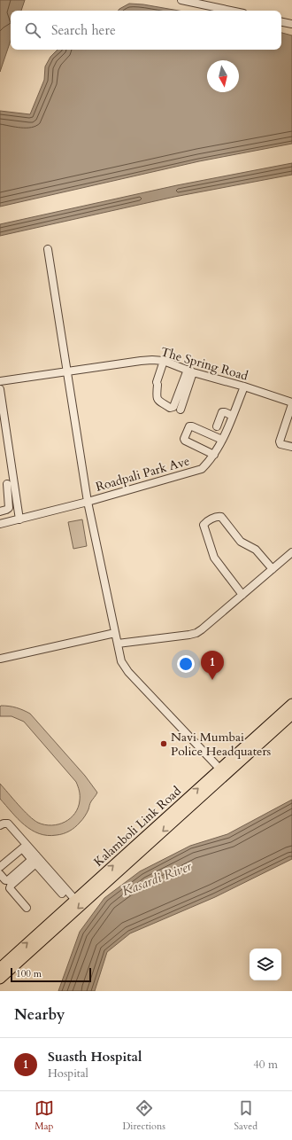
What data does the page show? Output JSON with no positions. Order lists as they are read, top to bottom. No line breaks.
{"streets":{"main road":["Kalamboli Link Road"],"street":["The Spring Road","Roadpali Park Ave"]},"crossings":[["The Spring Road","Roadpali Park Ave"]],"water":["Kasardi River"],"places":["Navi Mumbai Police Headquaters"],"scale_bar":"100 m","north":"bottom","page":{"search":"Search here","pins":"1","scale":"100 m","heading":"Nearby","list":[{"mark":"1","name":"Suasth Hospital","note":"Hospital","value":"40 m"}],"nav":["Map","Directions","Saved"]}}
